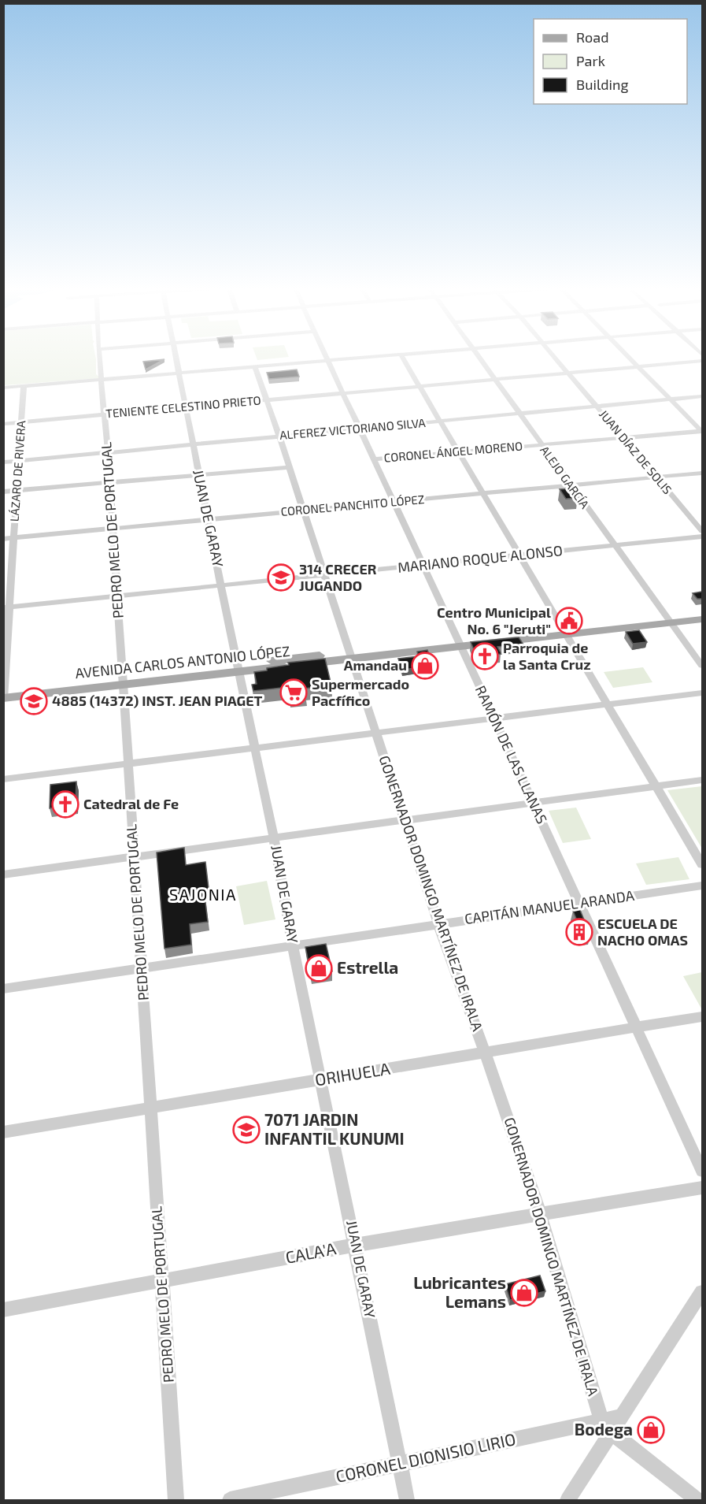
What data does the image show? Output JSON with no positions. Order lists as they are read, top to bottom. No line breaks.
{"streets":{"main road":["AVENIDA CARLOS ANTONIO LÓPEZ"],"street":["TENIENTE CELESTINO PRIETO","ALFEREZ VICTORIANO SILVA","CORONEL ÁNGEL MORENO","JUAN DÍAZ DE SOLIS","LÁZARO DE RIVERA","ALEJO GARCÍA","CORONEL PANCHITO LÓPEZ","JUAN DE GARAY","PEDRO MELO DE PORTUGAL","MARIANO ROQUE ALONSO","RAMÓN DE LAS LLANAS","GONERNADOR DOMINGO MARTÍNEZ DE IRALA","CAPITÁN MANUEL ARANDA","ORIHUELA","CALA'A","CORONEL DIONISIO LIRIO"]},"crossings":[["TENIENTE CELESTINO PRIETO","JUAN DÍAZ DE SOLIS"],["TENIENTE CELESTINO PRIETO","LÁZARO DE RIVERA"],["TENIENTE CELESTINO PRIETO","ALEJO GARCÍA"],["TENIENTE CELESTINO PRIETO","JUAN DE GARAY"],["TENIENTE CELESTINO PRIETO","PEDRO MELO DE PORTUGAL"],["TENIENTE CELESTINO PRIETO","RAMÓN DE LAS LLANAS"],["TENIENTE CELESTINO PRIETO","GONERNADOR DOMINGO MARTÍNEZ DE IRALA"],["ALFEREZ VICTORIANO SILVA","JUAN DÍAZ DE SOLIS"],["ALFEREZ VICTORIANO SILVA","LÁZARO DE RIVERA"],["ALFEREZ VICTORIANO SILVA","ALEJO GARCÍA"],["ALFEREZ VICTORIANO SILVA","JUAN DE GARAY"],["ALFEREZ VICTORIANO SILVA","PEDRO MELO DE PORTUGAL"],["ALFEREZ VICTORIANO SILVA","RAMÓN DE LAS LLANAS"],["ALFEREZ VICTORIANO SILVA","GONERNADOR DOMINGO MARTÍNEZ DE IRALA"],["CORONEL ÁNGEL MORENO","JUAN DÍAZ DE SOLIS"],["CORONEL ÁNGEL MORENO","ALEJO GARCÍA"],["CORONEL ÁNGEL MORENO","RAMÓN DE LAS LLANAS"],["JUAN DÍAZ DE SOLIS","CORONEL PANCHITO LÓPEZ"],["LÁZARO DE RIVERA","CORONEL PANCHITO LÓPEZ"],["LÁZARO DE RIVERA","MARIANO ROQUE ALONSO"],["LÁZARO DE RIVERA","AVENIDA CARLOS ANTONIO LÓPEZ"],["ALEJO GARCÍA","CORONEL PANCHITO LÓPEZ"],["ALEJO GARCÍA","MARIANO ROQUE ALONSO"],["ALEJO GARCÍA","AVENIDA CARLOS ANTONIO LÓPEZ"],["CORONEL PANCHITO LÓPEZ","JUAN DE GARAY"],["CORONEL PANCHITO LÓPEZ","PEDRO MELO DE PORTUGAL"],["CORONEL PANCHITO LÓPEZ","RAMÓN DE LAS LLANAS"],["CORONEL PANCHITO LÓPEZ","GONERNADOR DOMINGO MARTÍNEZ DE IRALA"],["JUAN DE GARAY","MARIANO ROQUE ALONSO"],["JUAN DE GARAY","AVENIDA CARLOS ANTONIO LÓPEZ"],["JUAN DE GARAY","CAPITÁN MANUEL ARANDA"],["JUAN DE GARAY","ORIHUELA"],["JUAN DE GARAY","CALA'A"],["JUAN DE GARAY","CORONEL DIONISIO LIRIO"],["PEDRO MELO DE PORTUGAL","MARIANO ROQUE ALONSO"],["PEDRO MELO DE PORTUGAL","AVENIDA CARLOS ANTONIO LÓPEZ"],["PEDRO MELO DE PORTUGAL","CAPITÁN MANUEL ARANDA"],["PEDRO MELO DE PORTUGAL","ORIHUELA"],["PEDRO MELO DE PORTUGAL","CALA'A"],["MARIANO ROQUE ALONSO","RAMÓN DE LAS LLANAS"],["MARIANO ROQUE ALONSO","GONERNADOR DOMINGO MARTÍNEZ DE IRALA"],["AVENIDA CARLOS ANTONIO LÓPEZ","RAMÓN DE LAS LLANAS"],["AVENIDA CARLOS ANTONIO LÓPEZ","GONERNADOR DOMINGO MARTÍNEZ DE IRALA"],["RAMÓN DE LAS LLANAS","CAPITÁN MANUEL ARANDA"],["RAMÓN DE LAS LLANAS","ORIHUELA"],["GONERNADOR DOMINGO MARTÍNEZ DE IRALA","CAPITÁN MANUEL ARANDA"],["GONERNADOR DOMINGO MARTÍNEZ DE IRALA","ORIHUELA"],["GONERNADOR DOMINGO MARTÍNEZ DE IRALA","CALA'A"],["GONERNADOR DOMINGO MARTÍNEZ DE IRALA","CORONEL DIONISIO LIRIO"]],"districts":["SAJONIA"],"places":{"school or university":["314 CRECER JUGANDO","4885 (14372) INST. JEAN PIAGET","7071 JARDIN INFANTIL KUNUMI"],"public building":["Centro Municipal No. 6 \"Jeruti\""],"church":["Parroquia de la Santa Cruz","Catedral de Fe"],"shop":["Amandau","Estrella","Lubricantes Lemans","Bodega"],"supermarket":["Supermercado Pacfífico"],"building":["ESCUELA DE NACHO OMAS"]},"legend":["Road","Park","Building"]}
